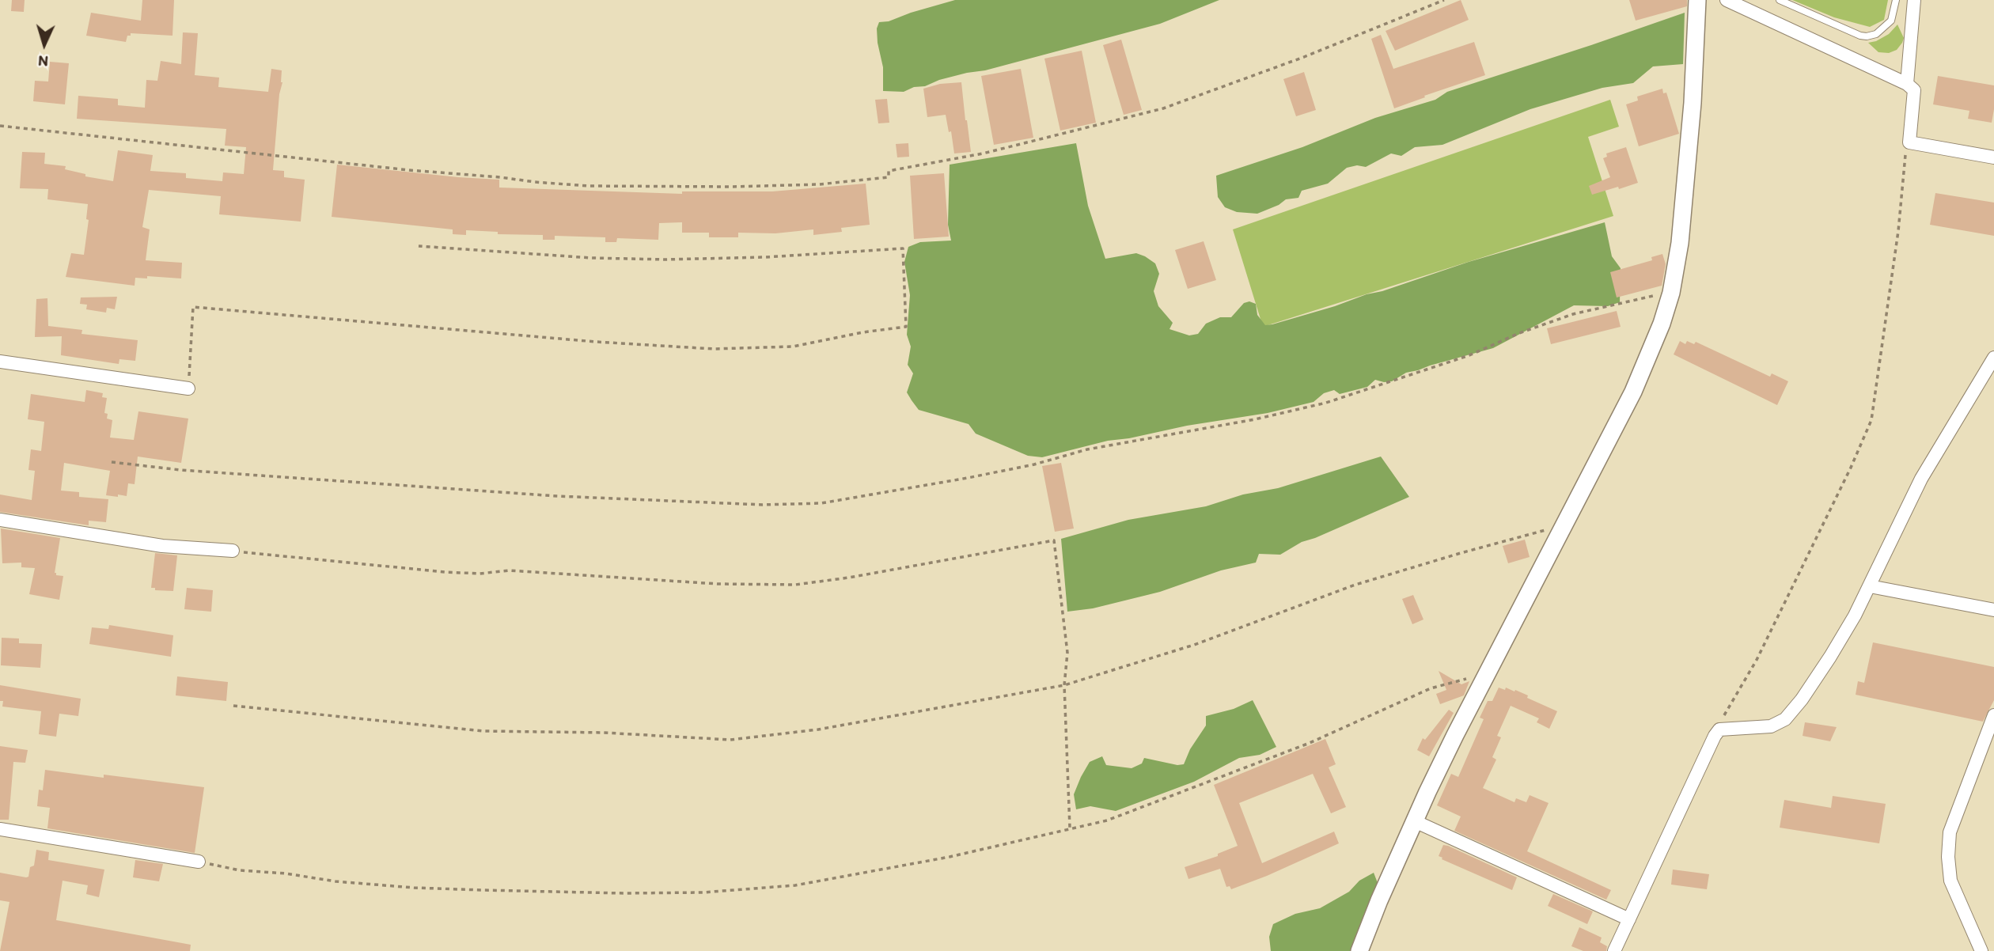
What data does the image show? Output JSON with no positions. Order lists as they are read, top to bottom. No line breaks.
{"north":"bottom"}
